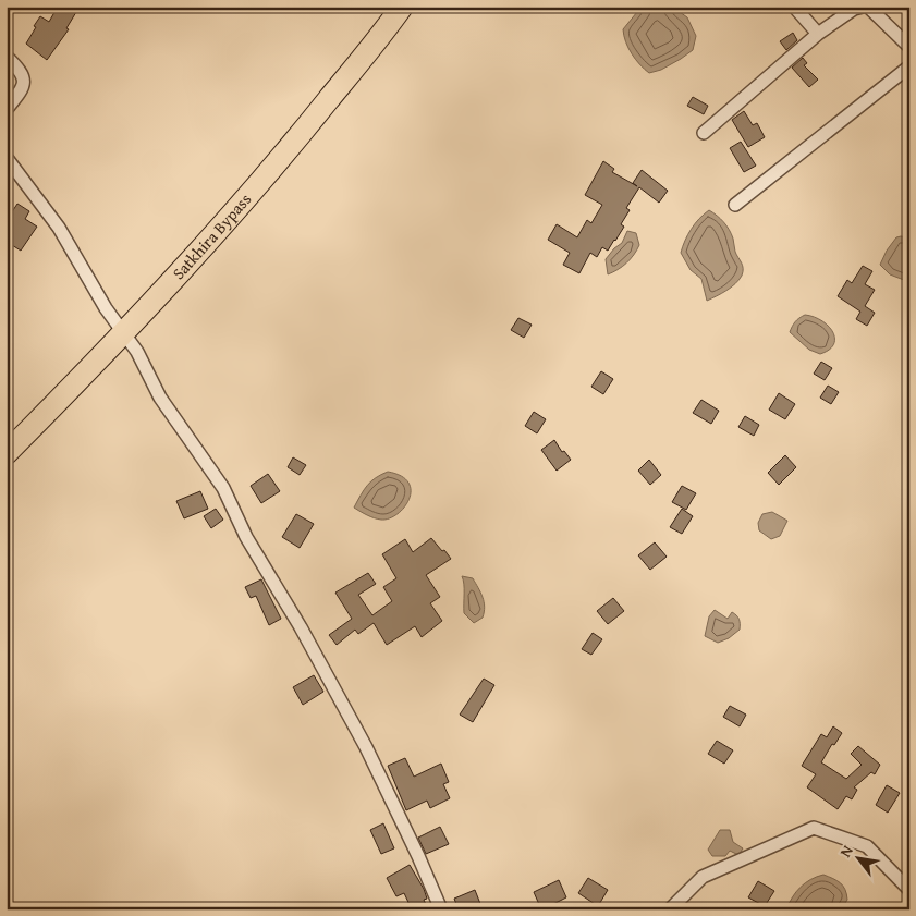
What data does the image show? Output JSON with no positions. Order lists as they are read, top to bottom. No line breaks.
{"streets":{"highway":["Satkhira Bypass"]},"north":"top left"}
